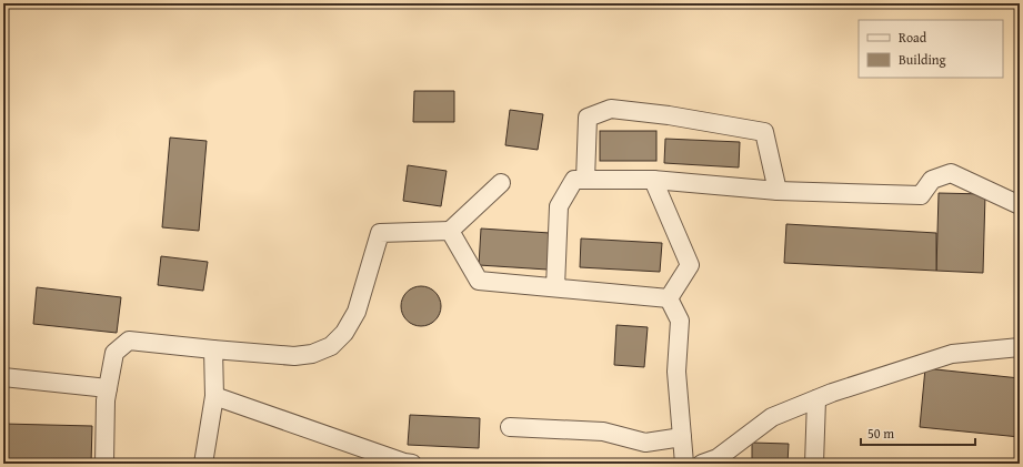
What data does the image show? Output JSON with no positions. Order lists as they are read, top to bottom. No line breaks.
{"legend":["Road","Building"],"scale_bar":"50 m"}
